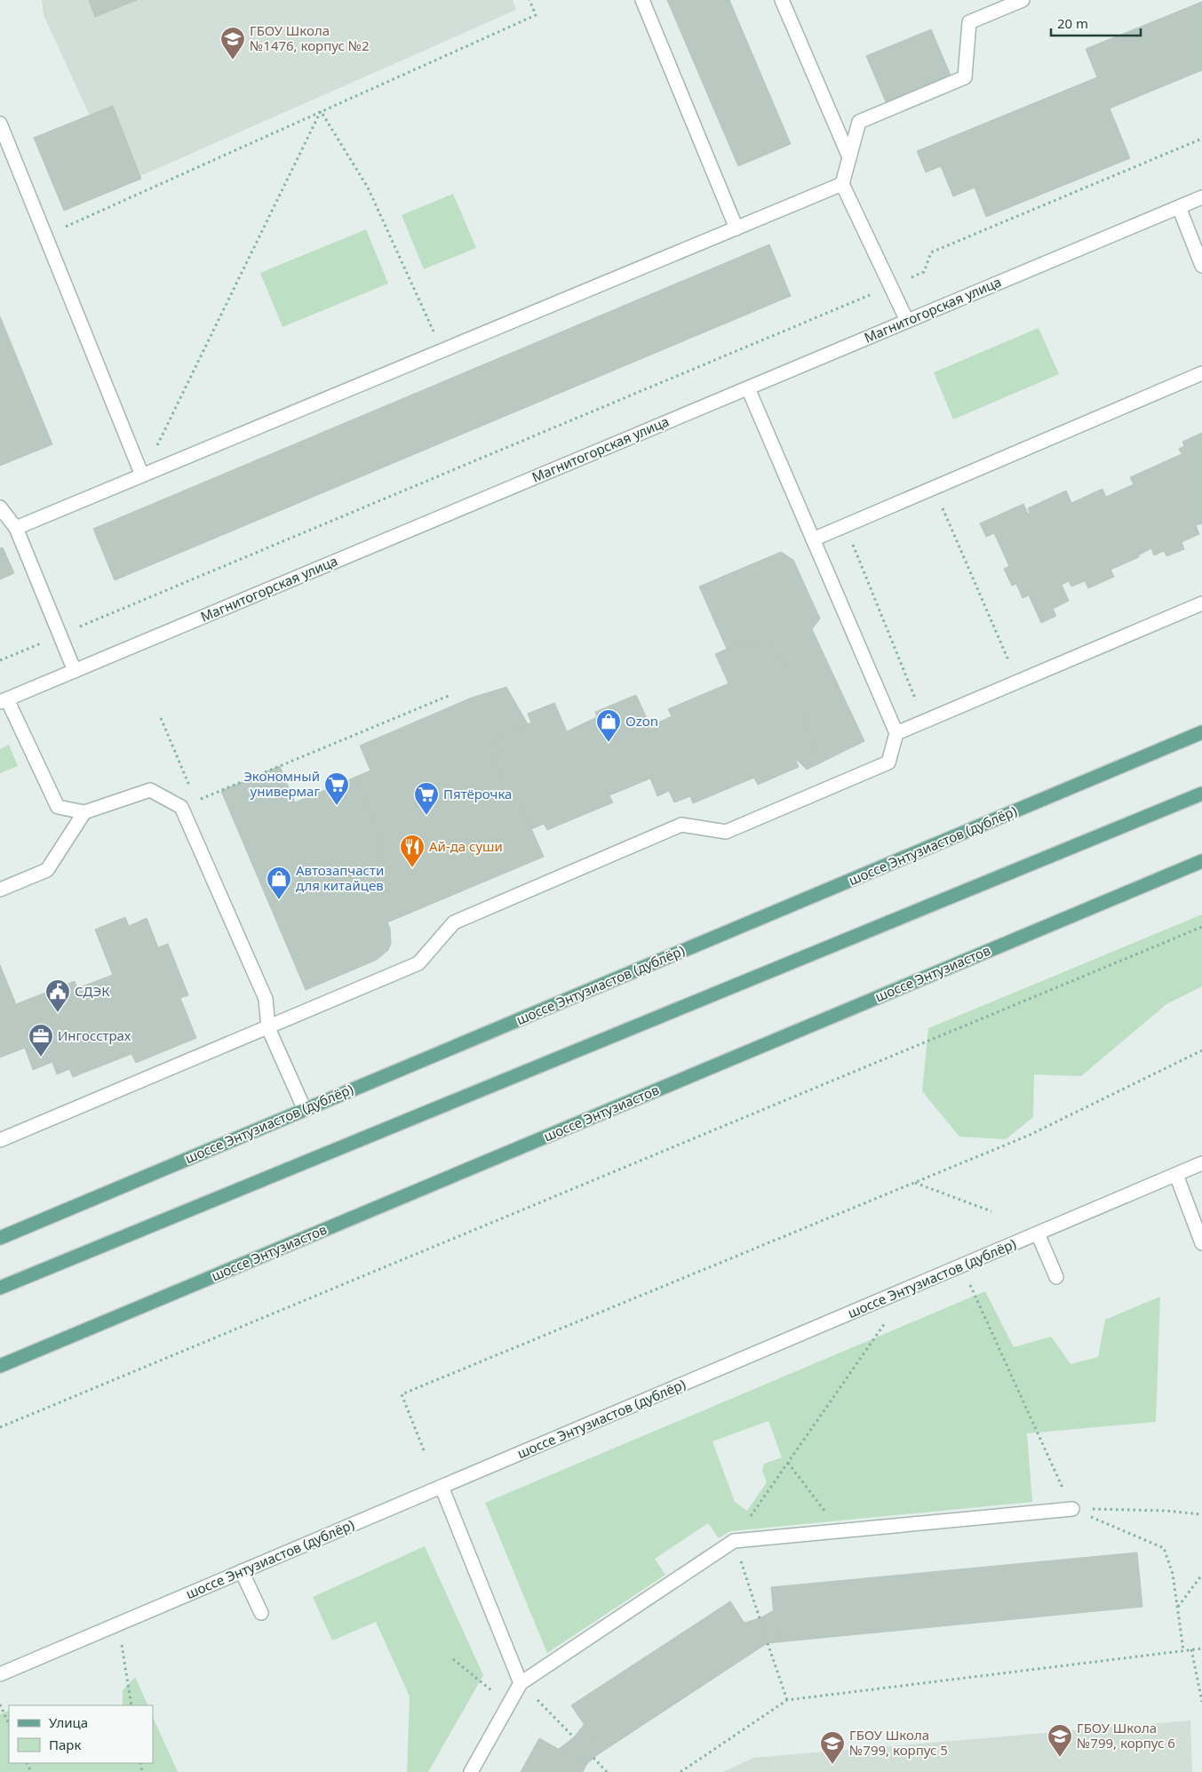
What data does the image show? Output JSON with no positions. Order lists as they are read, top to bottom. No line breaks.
{"streets":{"main road":["шоссе Энтузиастов (дублёр)","шоссе Энтузиастов"],"street":["Магнитогорская улица"]},"places":{"school or university":["ГБОУ Школа №1476, корпус №2","ГБОУ Школа №799, корпус 6","ГБОУ Школа №799, корпус 5"],"shop":["Ozon","Автозапчасти для китайцев"],"supermarket":["Экономный универмаг","Пятёрочка"],"restaurant":["Ай-да суши"],"public building":["СДЭК"],"office":["Ингосстрах"]},"legend":["Улица","Парк"],"scale_bar":"20 m"}
